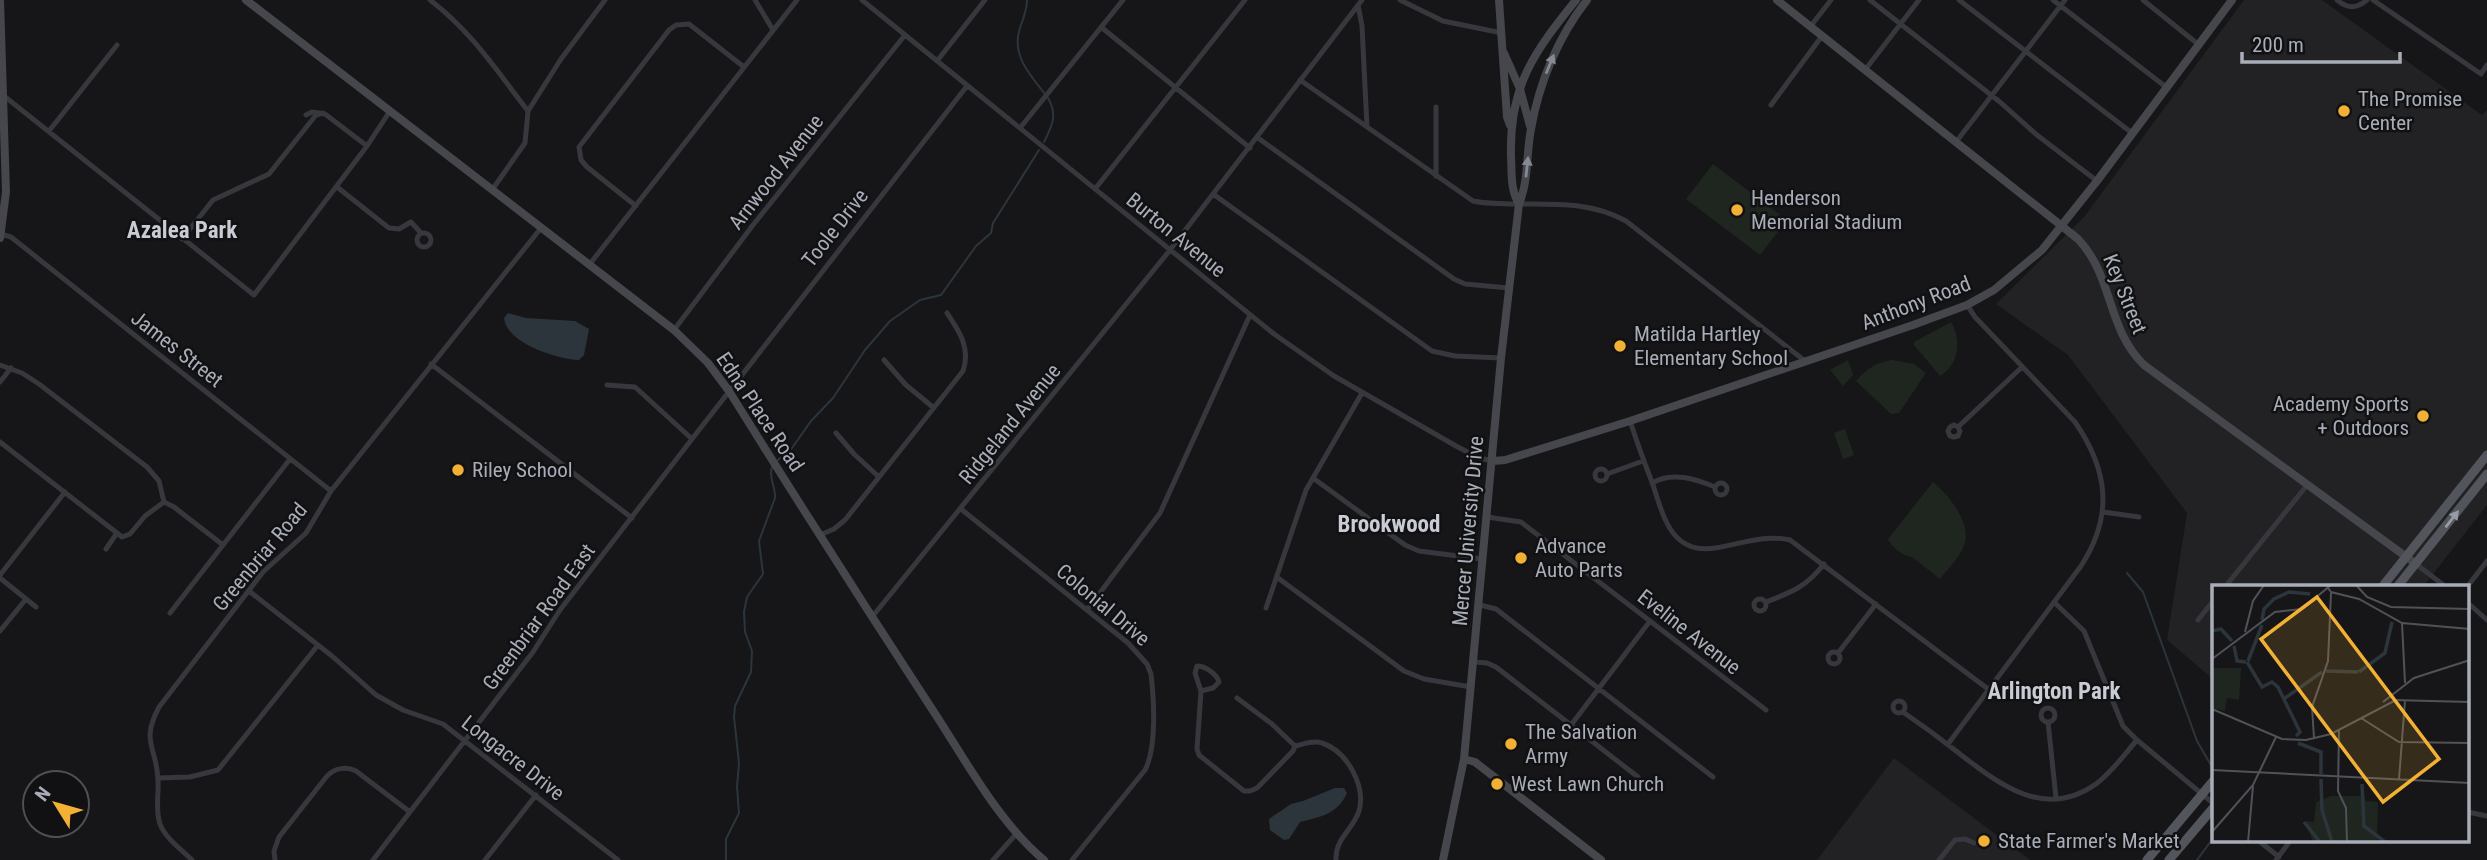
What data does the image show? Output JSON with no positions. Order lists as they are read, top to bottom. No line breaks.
{"streets":{"street":["Arnwood Avenue","Toole Drive","Burton Avenue","Key Street","Anthony Road","James Street","Edna Place Road","Ridgeland Avenue","Mercer University Drive","Greenbriar Road","Colonial Drive","Greenbriar Road East","Eveline Avenue","Longacre Drive"]},"crossings":[["Arnwood Avenue","Burton Avenue"],["Arnwood Avenue","Edna Place Road"],["Toole Drive","Burton Avenue"],["Toole Drive","Edna Place Road"],["Toole Drive","Greenbriar Road East"],["Burton Avenue","Anthony Road"],["Burton Avenue","Ridgeland Avenue"],["Burton Avenue","Mercer University Drive"],["Key Street","Anthony Road"],["Anthony Road","Mercer University Drive"],["James Street","Greenbriar Road"],["Edna Place Road","Ridgeland Avenue"],["Edna Place Road","Greenbriar Road"],["Edna Place Road","Greenbriar Road East"],["Ridgeland Avenue","Colonial Drive"],["Mercer University Drive","Eveline Avenue"],["Greenbriar Road","Longacre Drive"],["Greenbriar Road East","Longacre Drive"]],"districts":["Azalea Park","Brookwood","Arlington Park"],"places":["The Promise Center","Henderson Memorial Stadium","Matilda Hartley Elementary School","Academy Sports + Outdoors","Riley School","Advance Auto Parts","The Salvation Army","West Lawn Church","State Farmer's Market"],"scale_bar":"200 m","north":"top left"}
